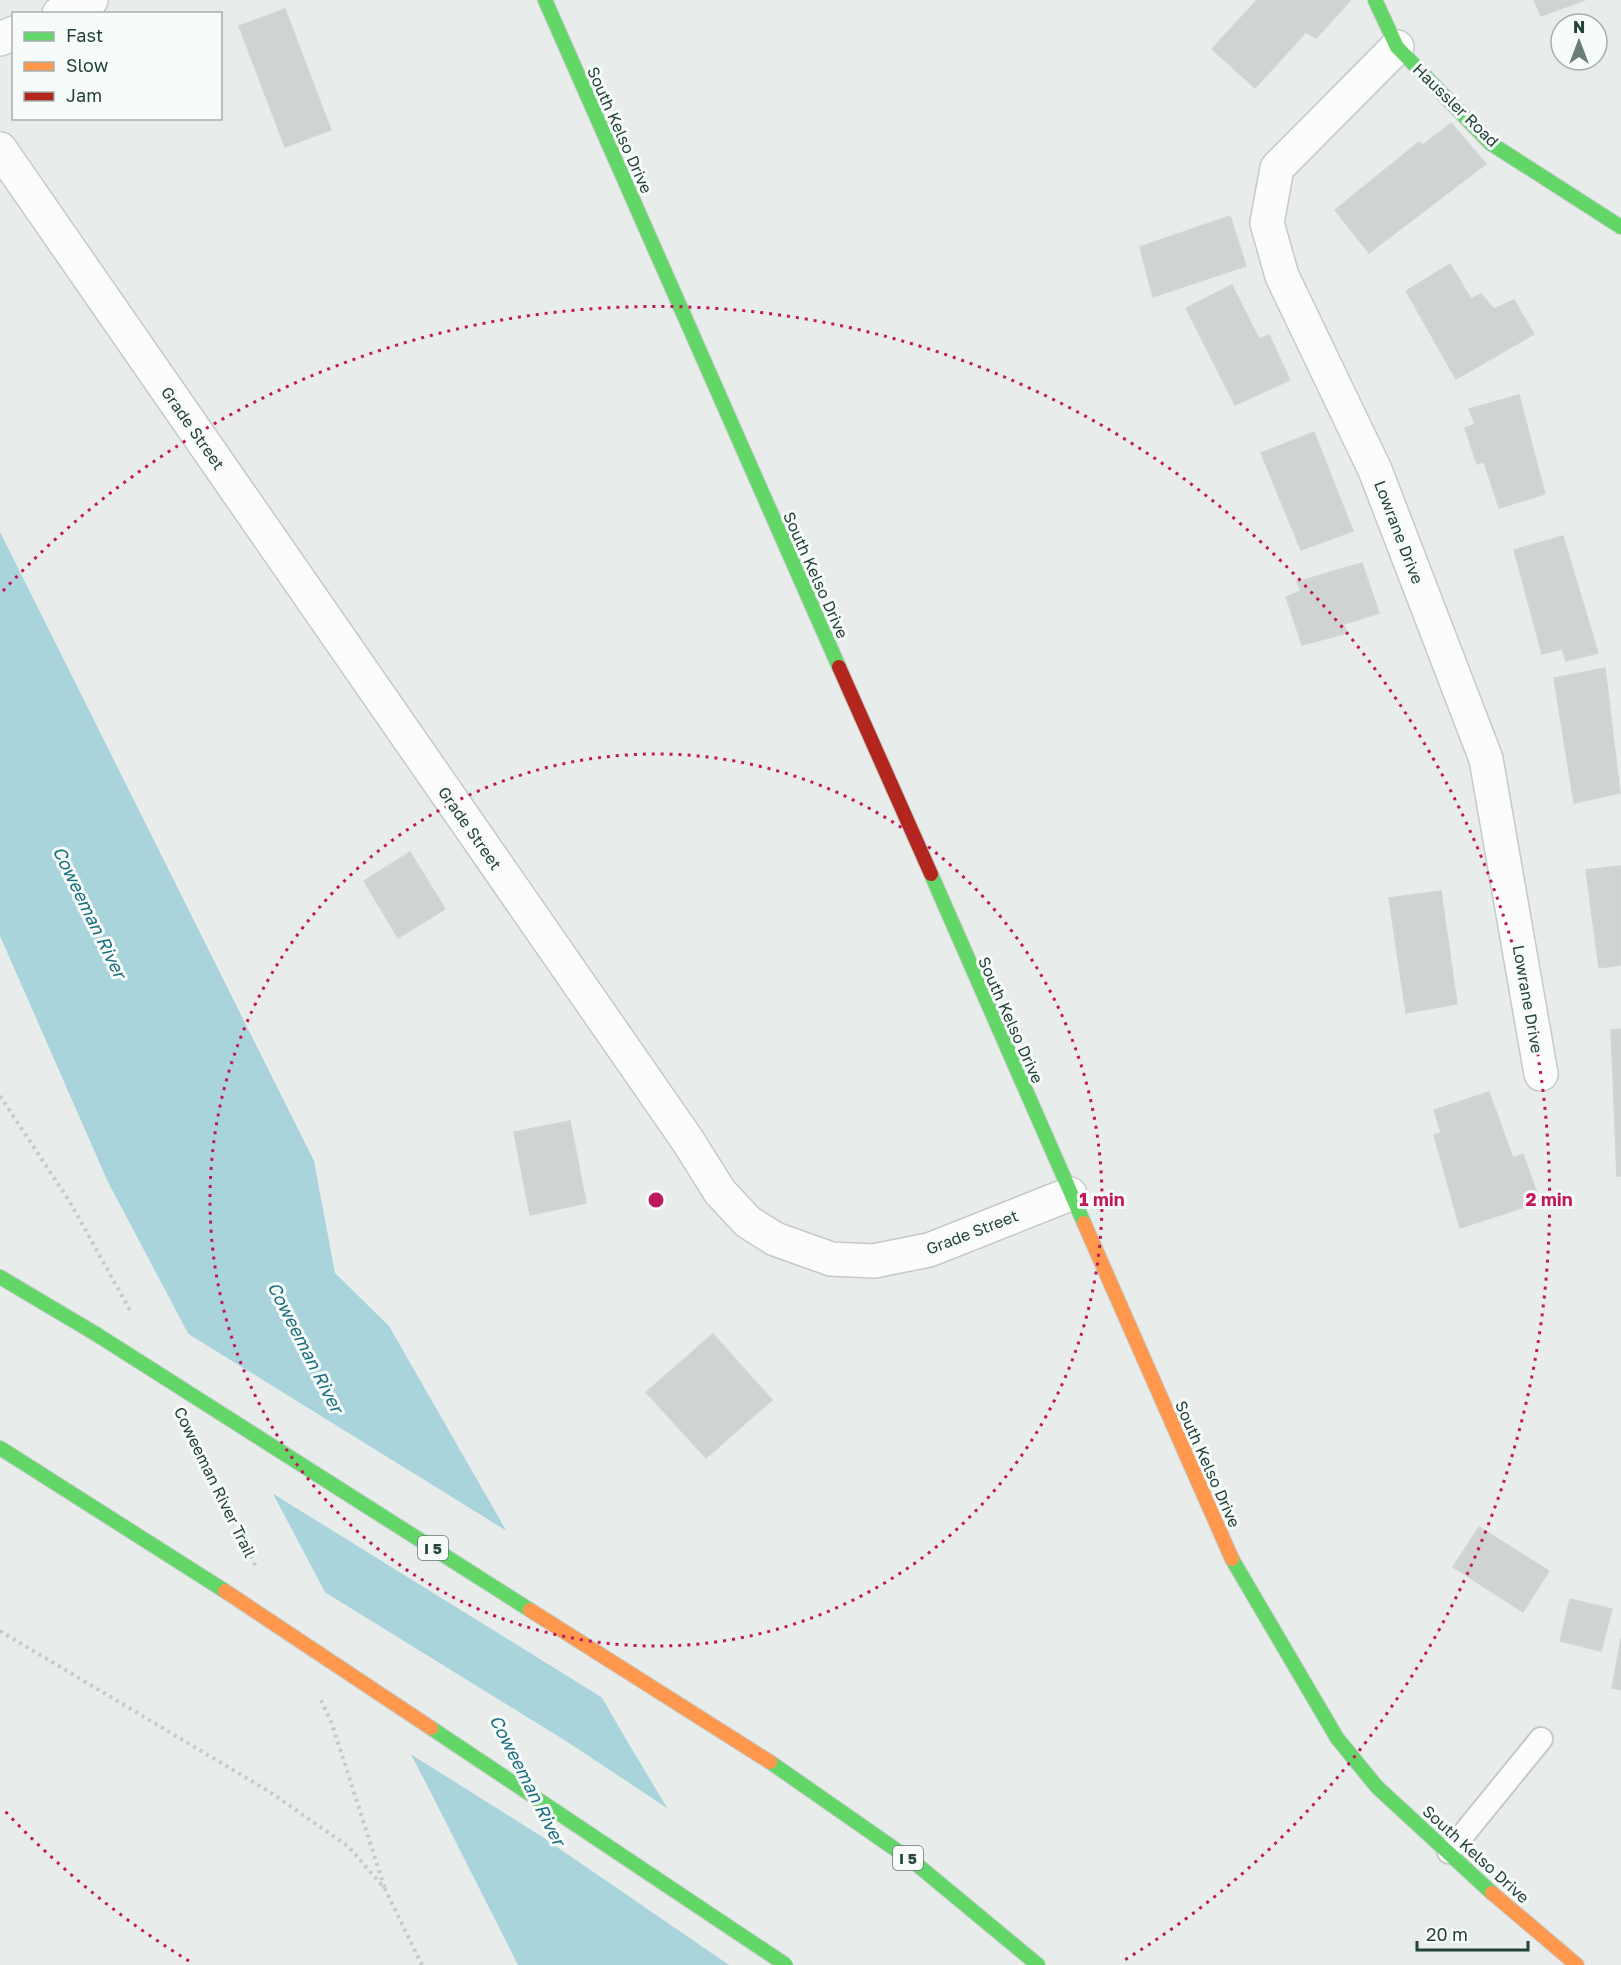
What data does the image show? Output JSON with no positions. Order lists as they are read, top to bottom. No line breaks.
{"streets":{"main road":["Haussler Road","South Kelso Drive","I 5"],"street":["Grade Street","Lowrane Drive"],"path":["Coweeman River Trail"]},"crossings":[["Haussler Road","Lowrane Drive"],["South Kelso Drive","Grade Street"]],"water":["Coweeman River"],"legend":["Fast","Slow","Jam"],"scale_bar":"20 m","north":"top","rings":["1 min","2 min"]}
